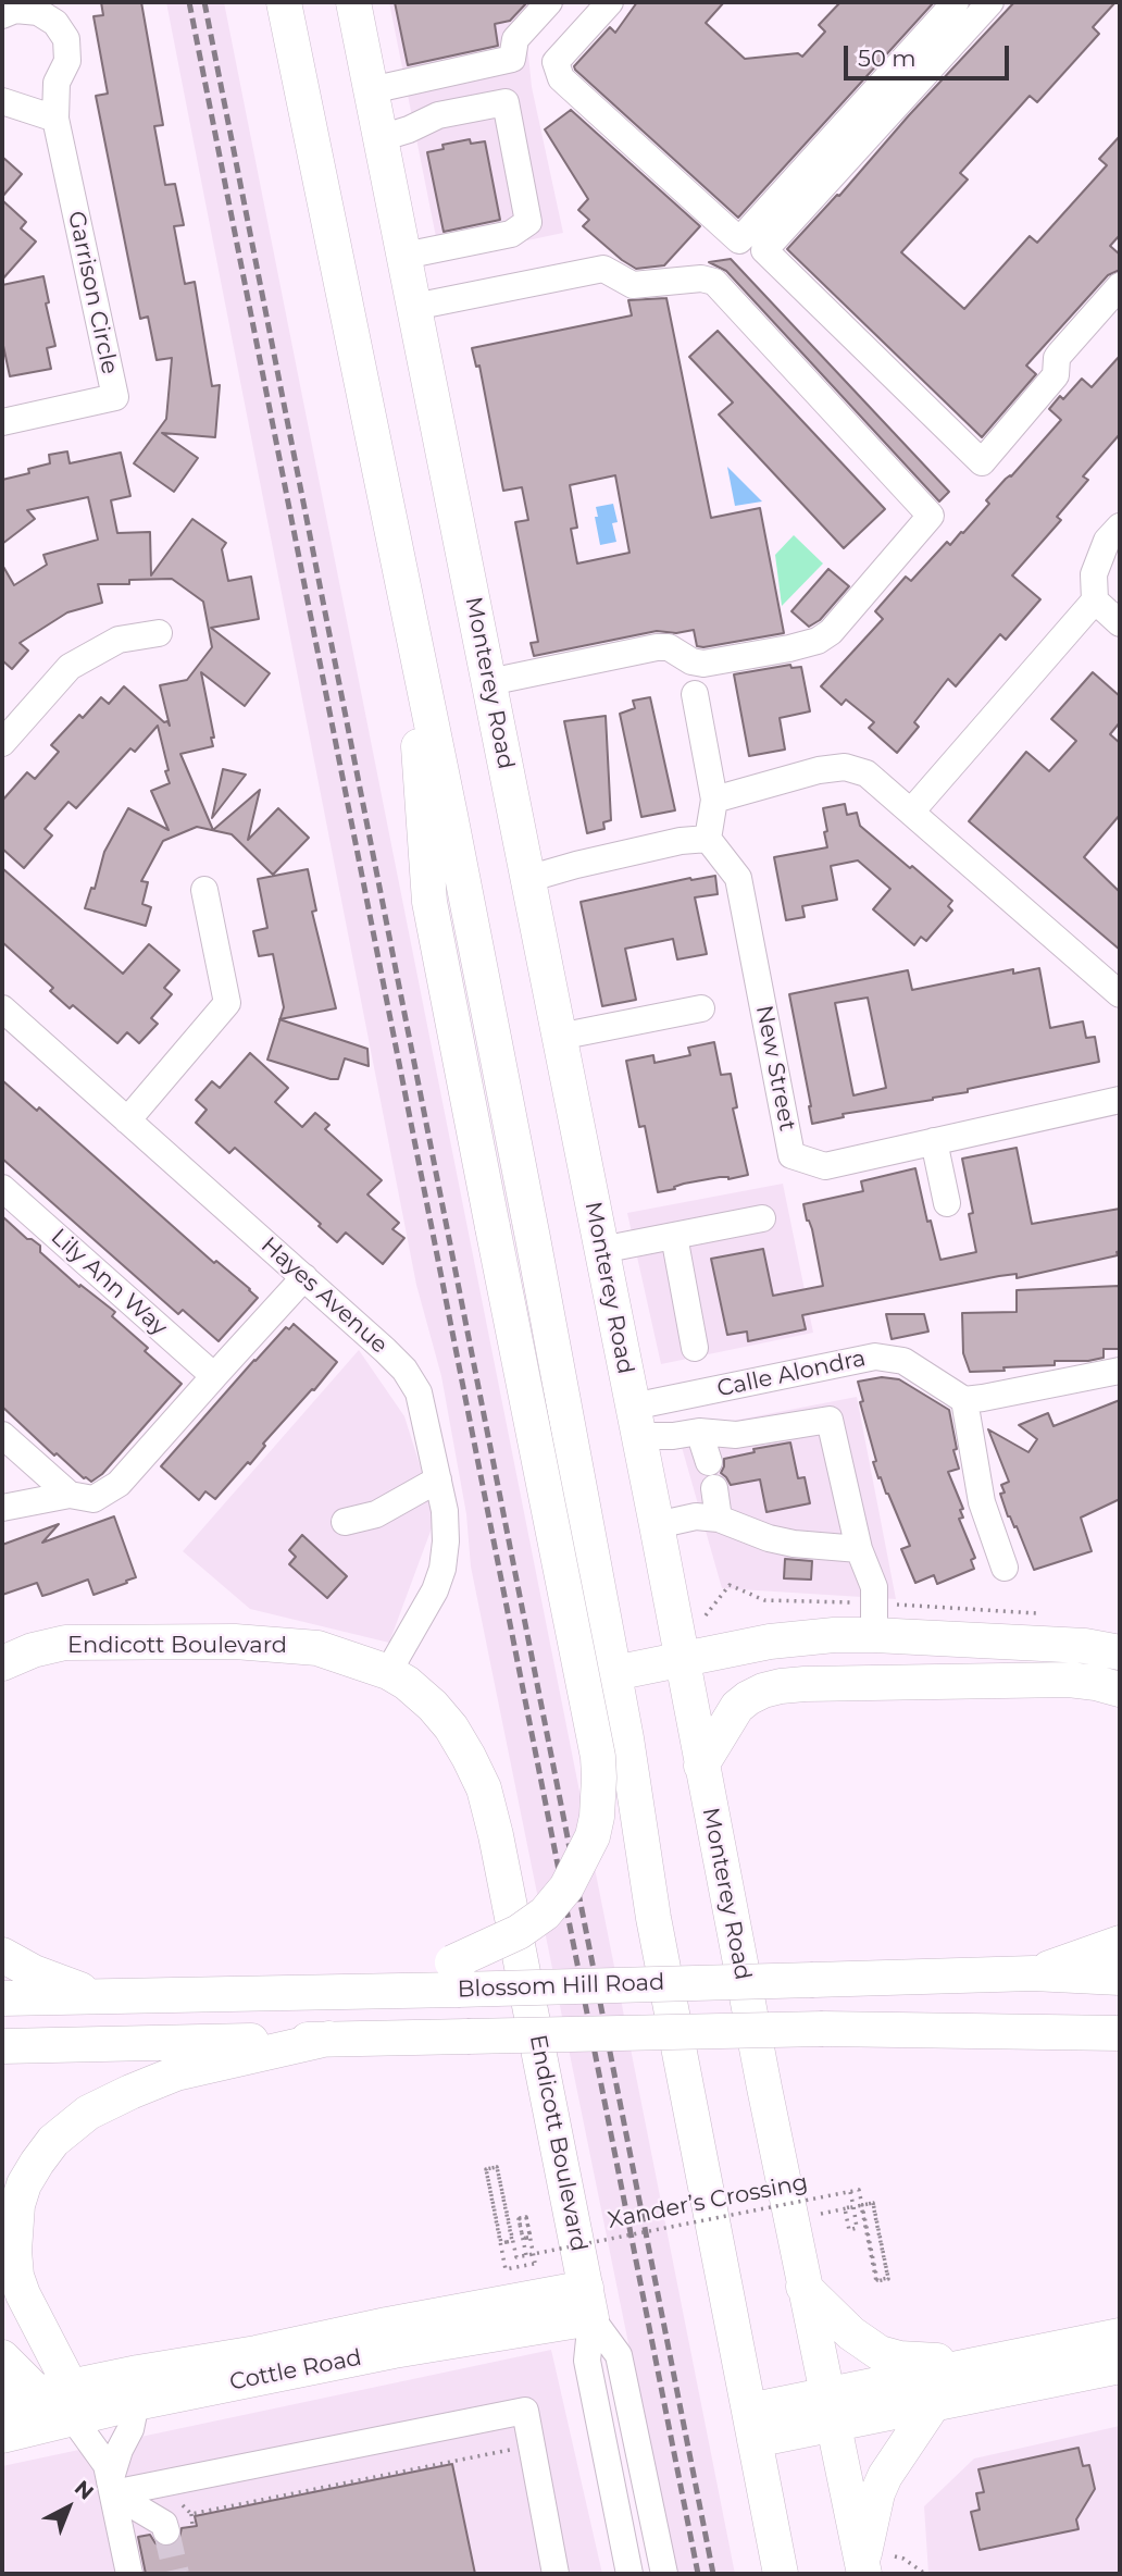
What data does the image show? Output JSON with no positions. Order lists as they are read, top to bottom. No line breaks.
{"streets":{"main road":["Monterey Road","Endicott Boulevard","Blossom Hill Road","Cottle Road"],"street":["Garrison Circle","New Street","Lily Ann Way","Hayes Avenue","Calle Alondra"],"path":["Xander’s Crossing"]},"crossings":[["Monterey Road","Calle Alondra"],["Hayes Avenue","Endicott Boulevard"],["Endicott Boulevard","Cottle Road"]],"scale_bar":"50 m","north":"top right"}
